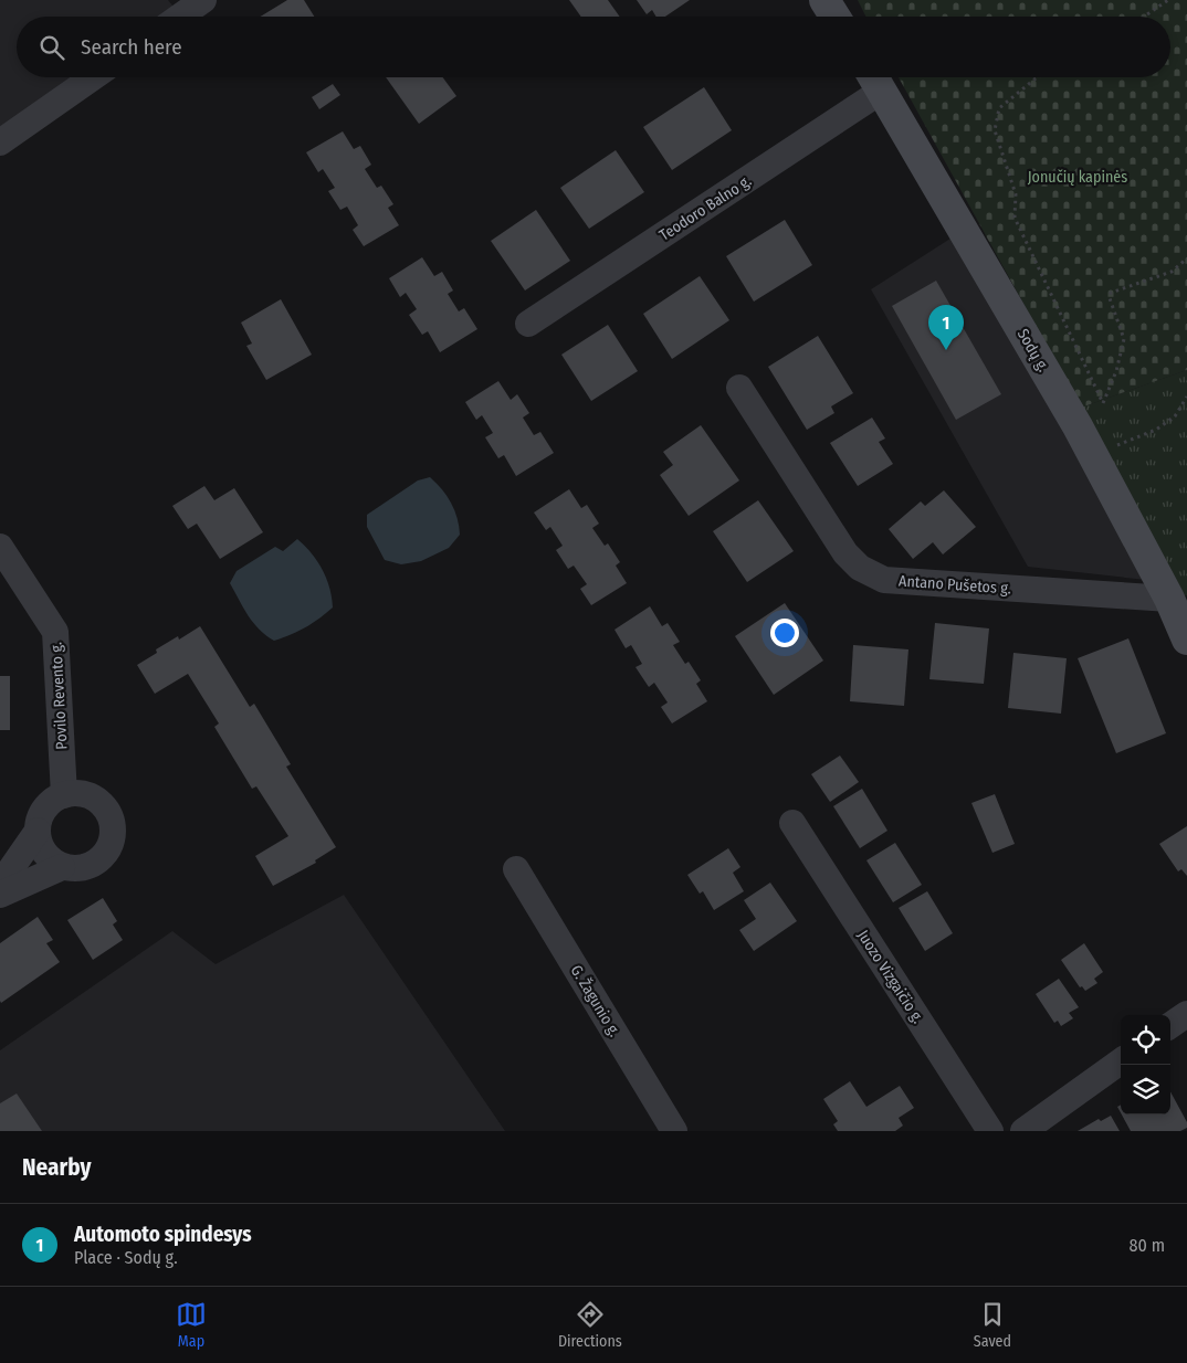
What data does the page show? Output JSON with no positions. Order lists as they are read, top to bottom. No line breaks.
{"streets":{"main road":["Sodų g."],"street":["Teodoro Balno g.","Antano Pušetos g.","Povilo Revento g.","Juozo Vizgaičio g.","G. Žagunio g."]},"crossings":[["Teodoro Balno g.","Sodų g."],["Sodų g.","Antano Pušetos g."]],"parks":["Jonučių kapinės"],"page":{"search":"Search here","pins":"1","heading":"Nearby","list":[{"mark":"1","name":"Automoto spindesys","note":"Place · Sodų g.","value":"80 m"}],"nav":["Map","Directions","Saved"]}}
